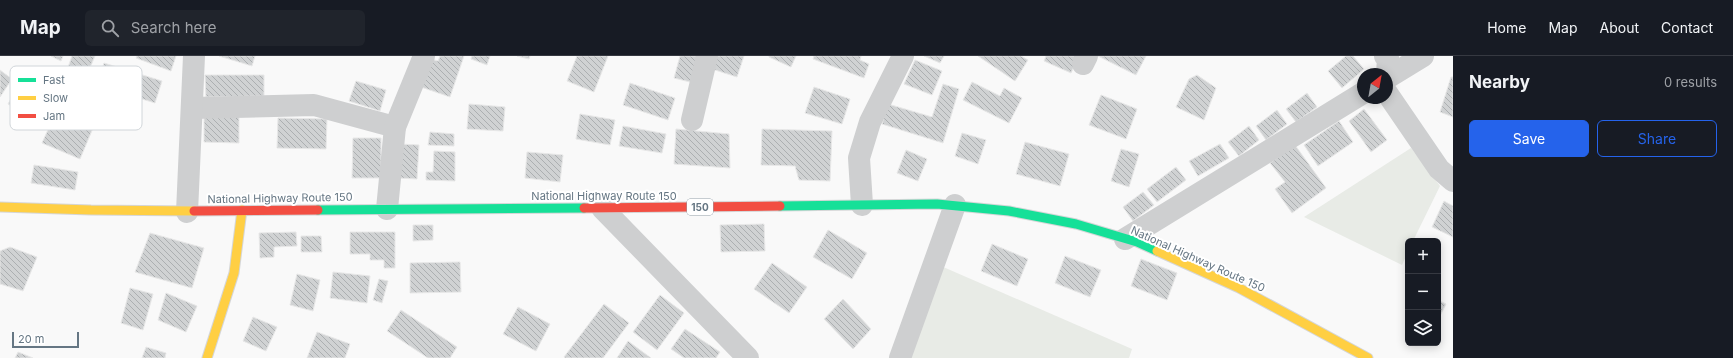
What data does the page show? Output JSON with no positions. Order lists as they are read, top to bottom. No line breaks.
{"streets":{"main road":["National Highway Route 150","150"]},"legend":["Fast","Slow","Jam"],"scale_bar":"20 m","north":"top right","page":{"header":"Map","search":"Search here","nav":["Home","Map","About","Contact"],"heading":["Nearby","0 results"],"buttons":["Save","Share"],"map_buttons":["+","−"],"scale":"20 m"}}
